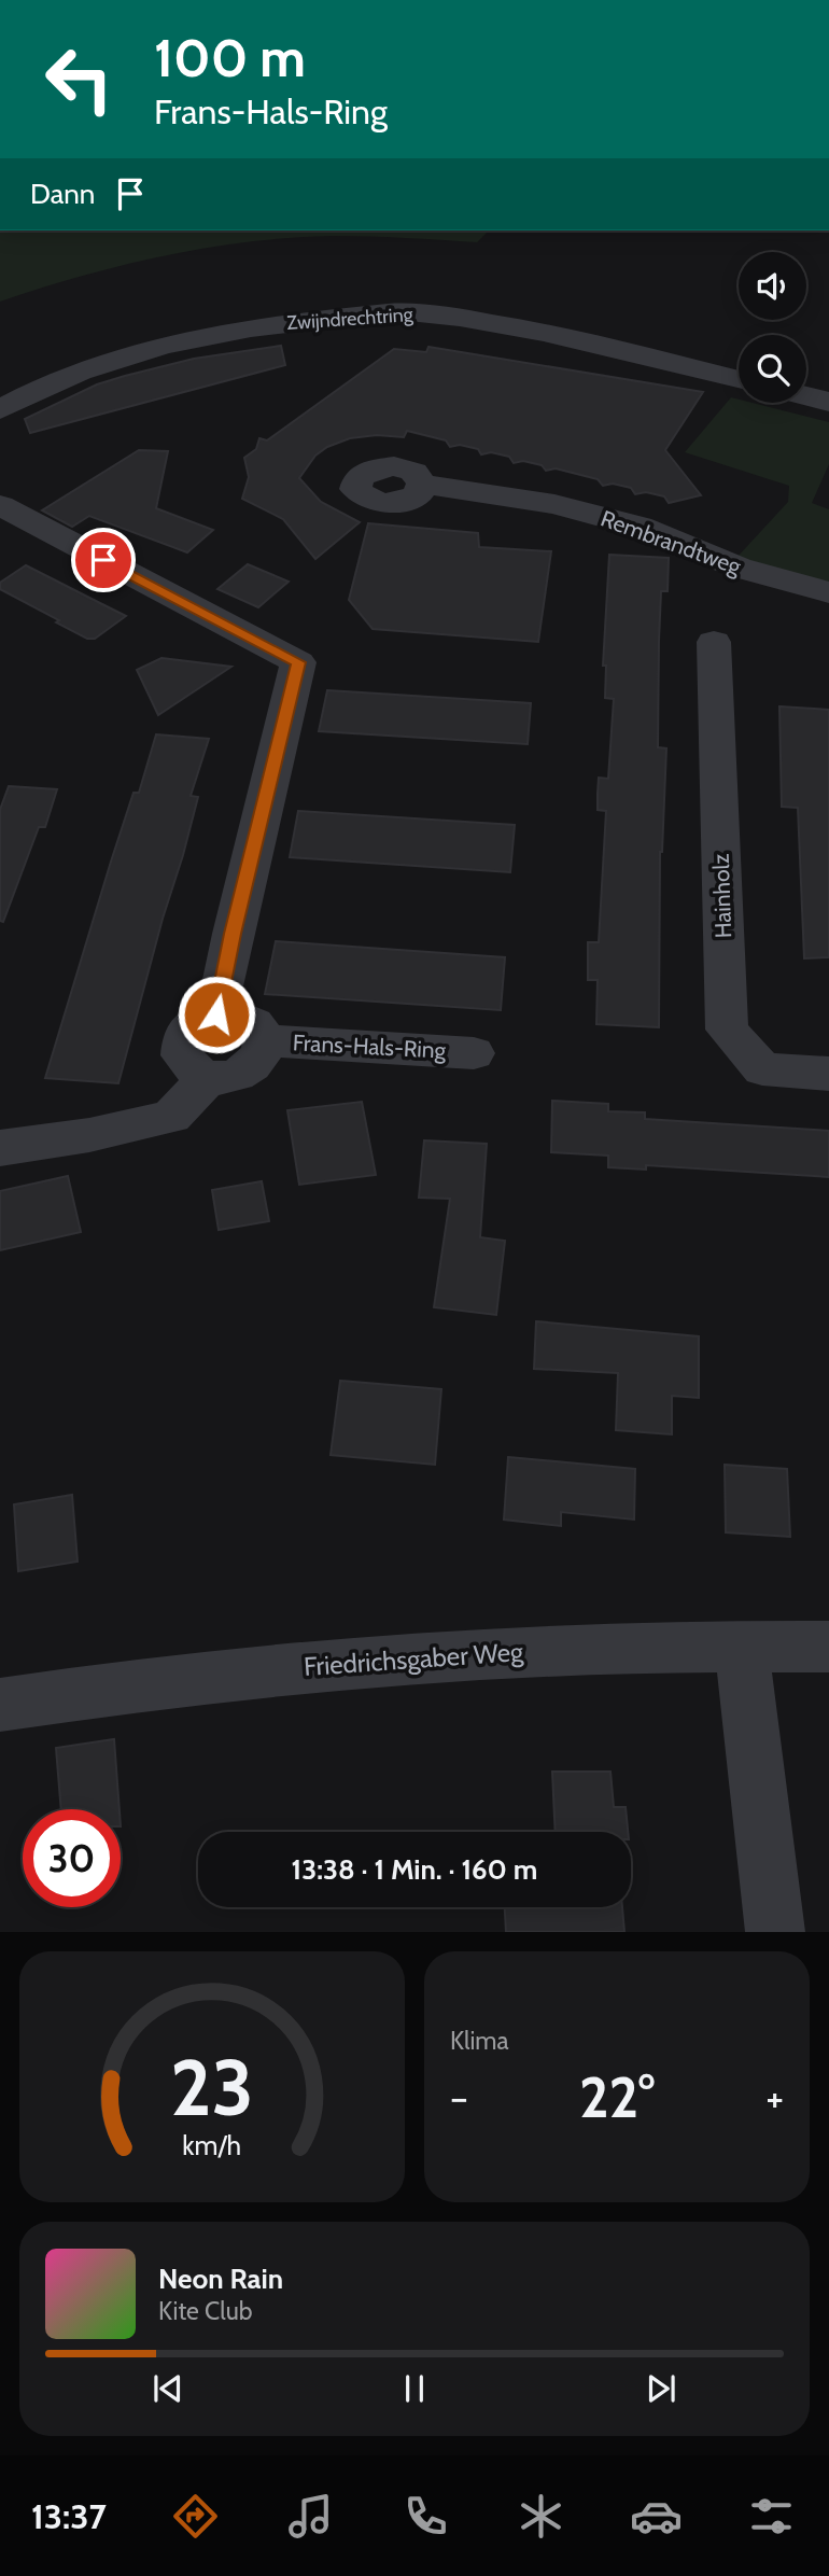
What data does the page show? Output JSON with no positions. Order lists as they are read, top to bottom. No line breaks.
{"streets":{"street":["Zwijndrechtring","Rembrandtweg","Hainholz","Frans-Hals-Ring","Friedrichsgaber Weg"]},"page":{"turn":["100 m","Frans-Hals-Ring"],"then":"Dann","limit":"30","trip":"13:38 · 1 Min. · 160 m","tile":"Klima","heat":["−","22°","+"],"song":["Neon Rain","Kite Club"],"tabs":"13:37","gauge":["23","km/h"]}}
